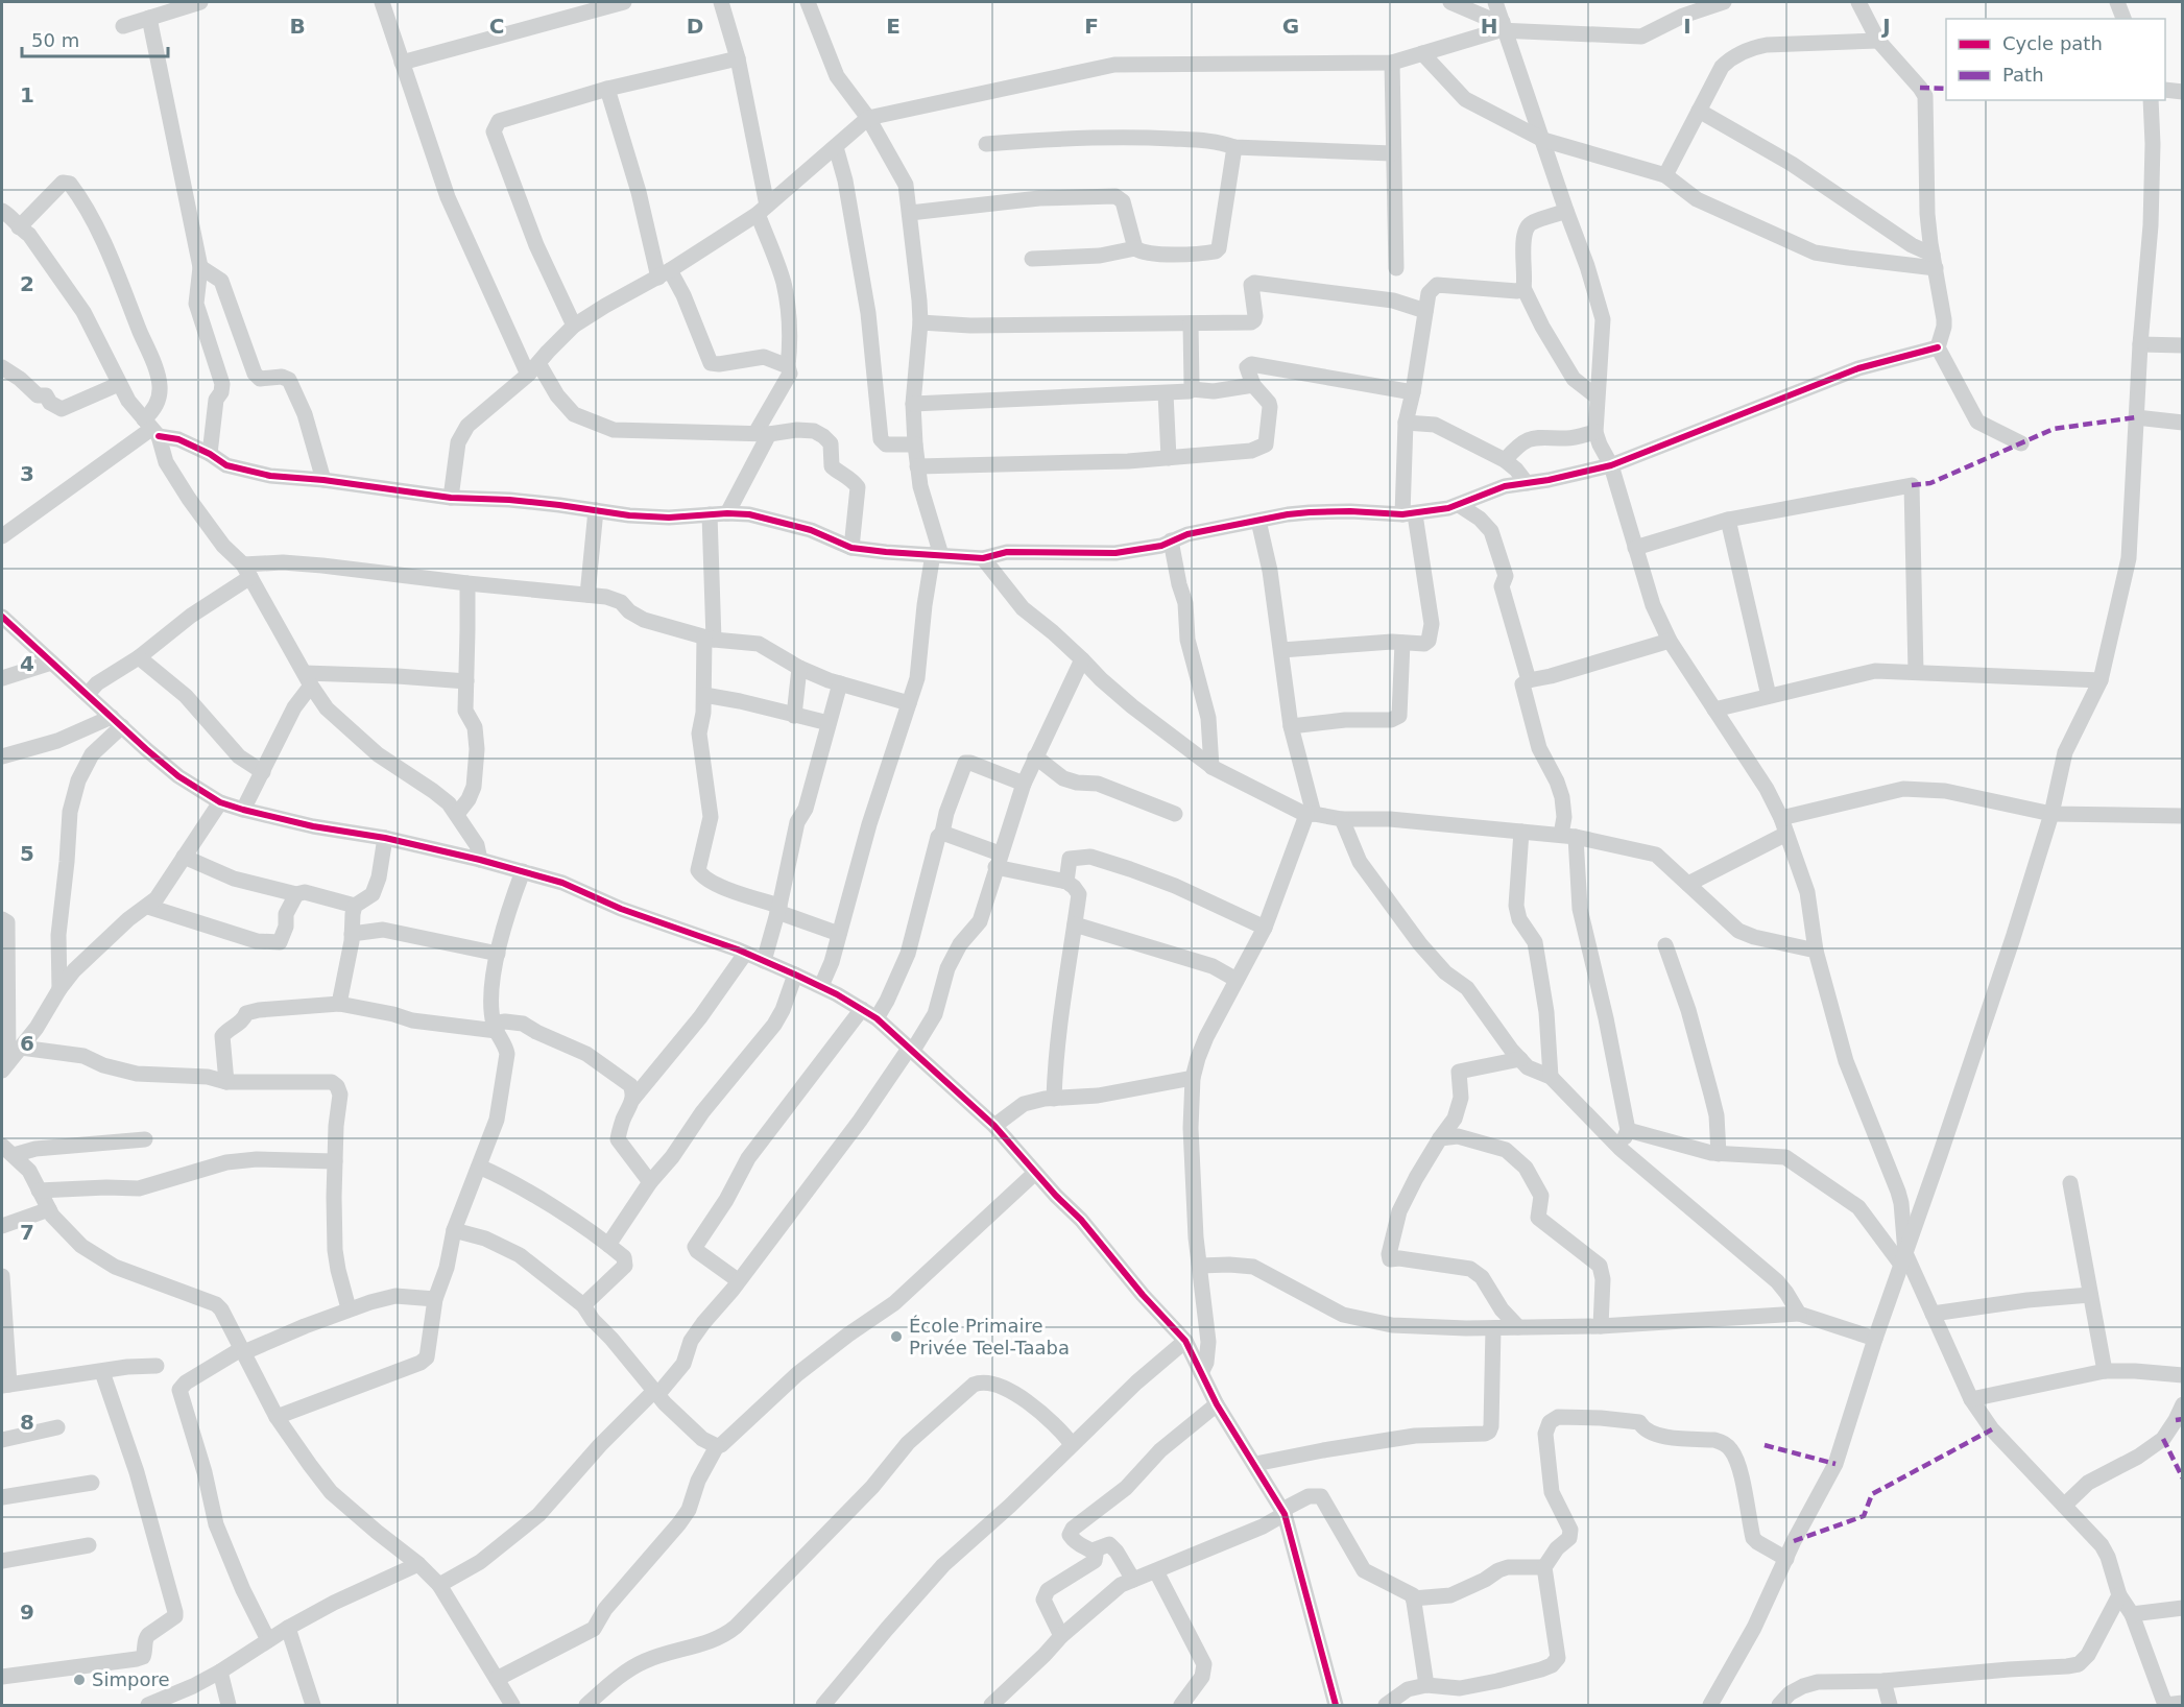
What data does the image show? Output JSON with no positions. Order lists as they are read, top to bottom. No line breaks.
{"places":["École Primaire Privée Teel-Taaba","Simpore"],"legend":["Cycle path","Path"],"scale_bar":"50 m","grid":{"columns":["B","C","D","E","F","G","H","I","J"],"rows":["1","2","3","4","5","6","7","8","9"]}}
